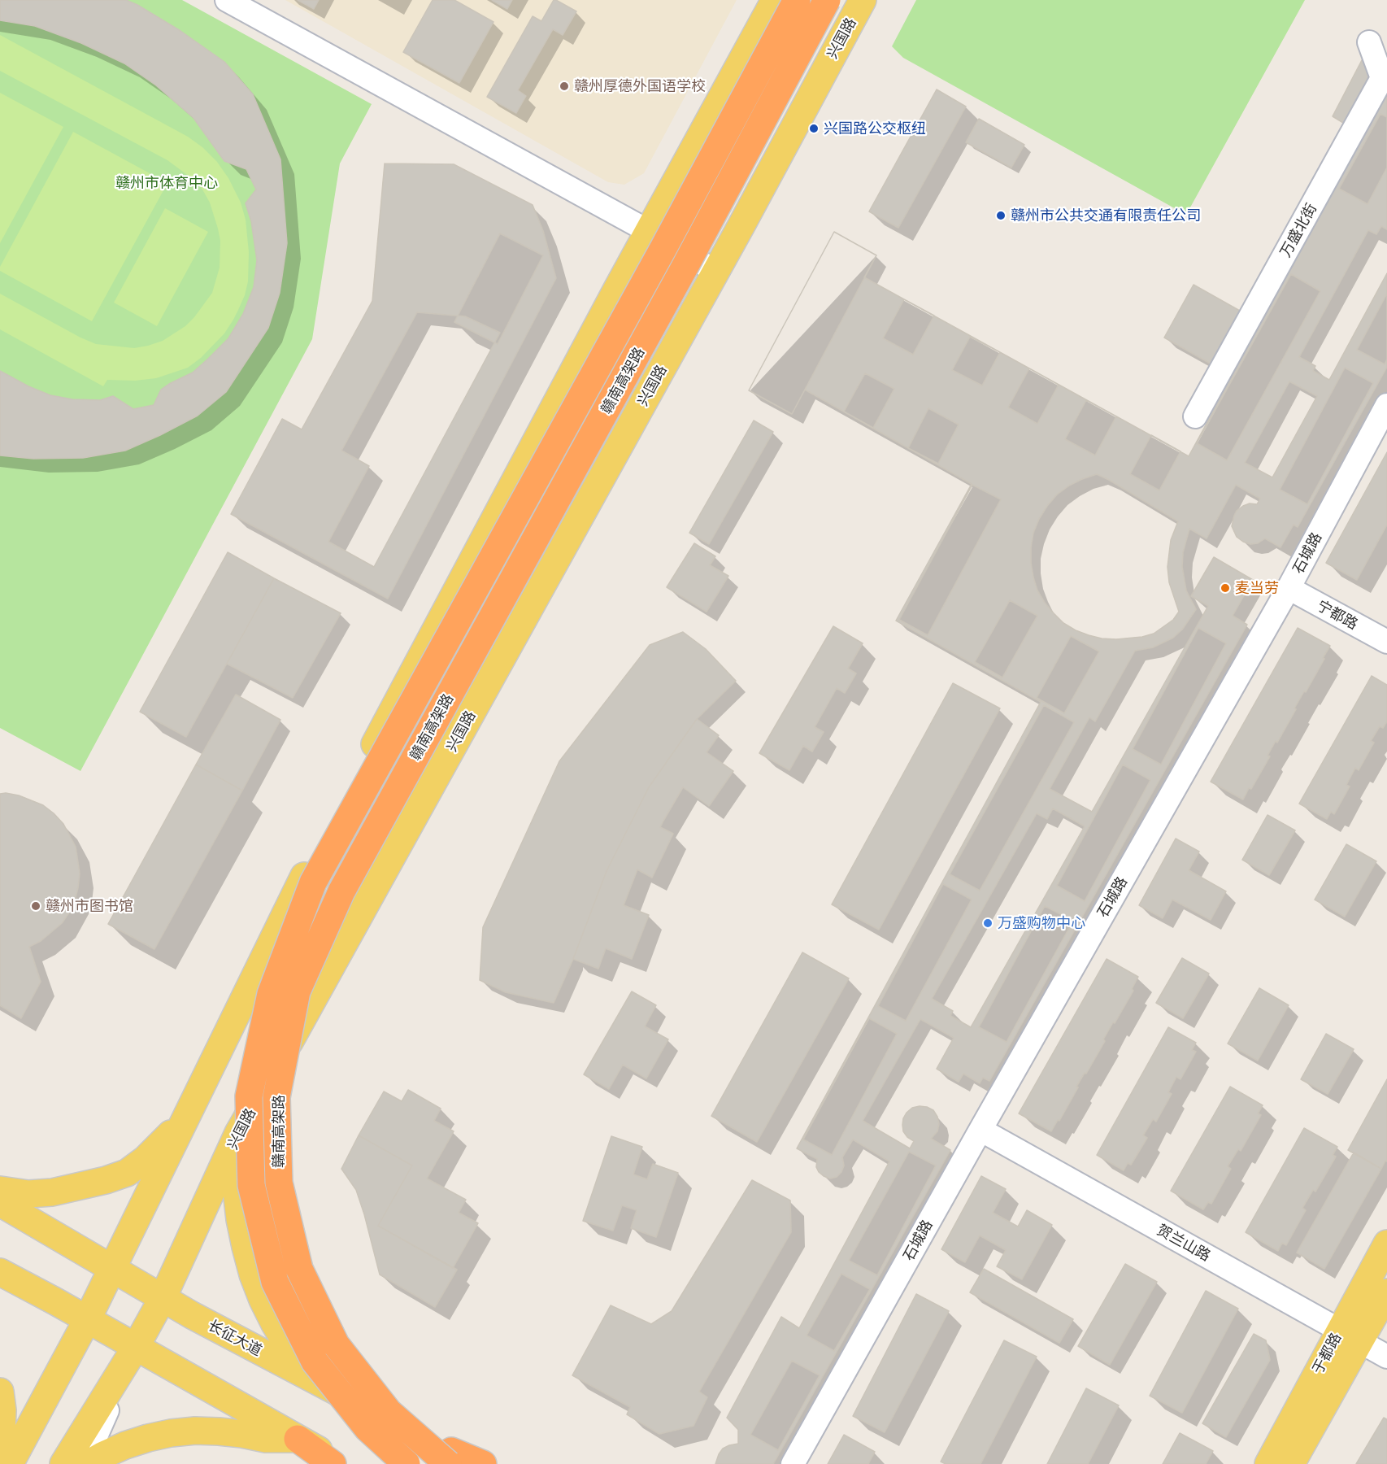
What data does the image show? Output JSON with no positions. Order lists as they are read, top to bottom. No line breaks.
{"streets":{"highway":["赣南高架路"],"main road":["兴国路","长征大道","于都路"],"street":["万盛北街","石城路","宁都路","贺兰山路"]},"crossings":[["兴国路","长征大道"],["赣南高架路","长征大道"],["石城路","宁都路"],["石城路","贺兰山路"],["贺兰山路","于都路"]],"parks":["赣州市体育中心"],"places":["赣州厚德外国语学校","兴国路公交枢纽","赣州市公共交通有限责任公司","麦当劳","赣州市图书馆","万盛购物中心"]}
